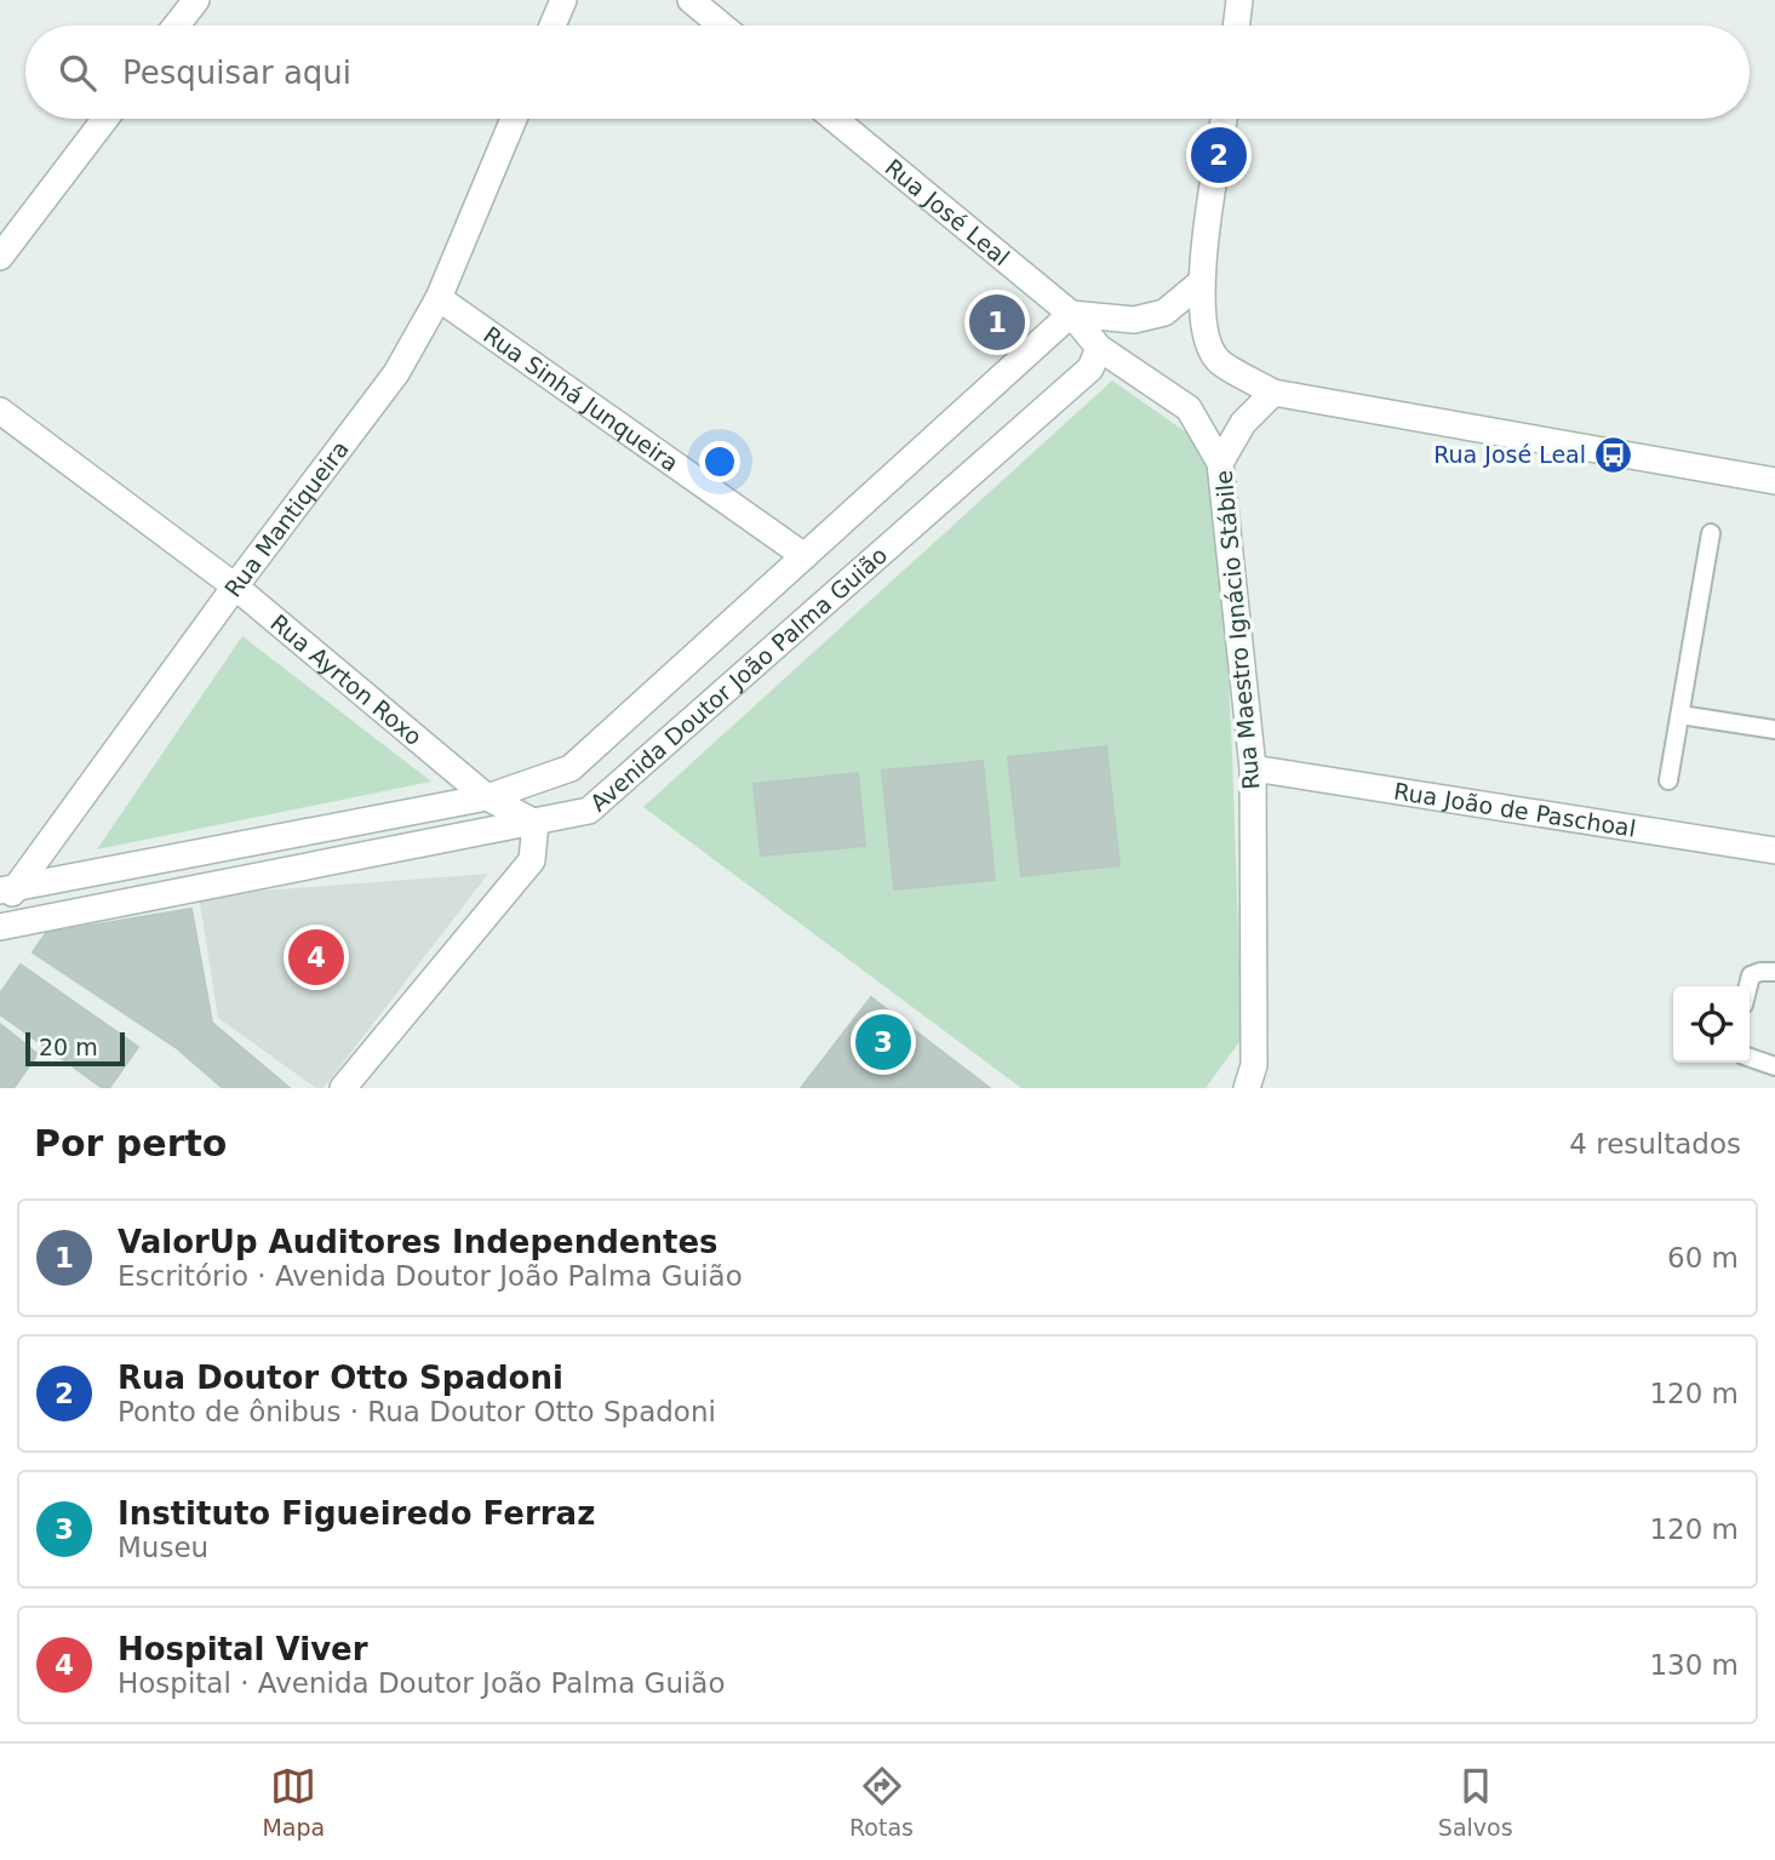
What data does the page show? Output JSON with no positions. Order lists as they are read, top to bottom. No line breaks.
{"streets":{"street":["Rua José Leal","Rua Sinhá Junqueira","Rua Mantiqueira","Rua Maestro Ignácio Stábile","Avenida Doutor João Palma Guião","Rua Ayrton Roxo","Rua João de Paschoal"]},"crossings":[["Rua José Leal","Rua Maestro Ignácio Stábile"],["Rua José Leal","Avenida Doutor João Palma Guião"],["Rua Sinhá Junqueira","Rua Mantiqueira"],["Rua Sinhá Junqueira","Avenida Doutor João Palma Guião"],["Rua Mantiqueira","Avenida Doutor João Palma Guião"],["Rua Mantiqueira","Rua Ayrton Roxo"],["Rua Maestro Ignácio Stábile","Rua João de Paschoal"],["Avenida Doutor João Palma Guião","Rua Ayrton Roxo"]],"places":{"bus stop":["Rua José Leal"]},"scale_bar":"20 m","page":{"search":"Pesquisar aqui","pins":["2","1","4","3"],"scale":"20 m","heading":["Por perto","4 resultados"],"list":[{"mark":"1","name":"ValorUp Auditores Independentes","note":"Escritório · Avenida Doutor João Palma Guião","value":"60 m"},{"mark":"2","name":"Rua Doutor Otto Spadoni","note":"Ponto de ônibus · Rua Doutor Otto Spadoni","value":"120 m"},{"mark":"3","name":"Instituto Figueiredo Ferraz","note":"Museu","value":"120 m"},{"mark":"4","name":"Hospital Viver","note":"Hospital · Avenida Doutor João Palma Guião","value":"130 m"}],"nav":["Mapa","Rotas","Salvos"]}}
